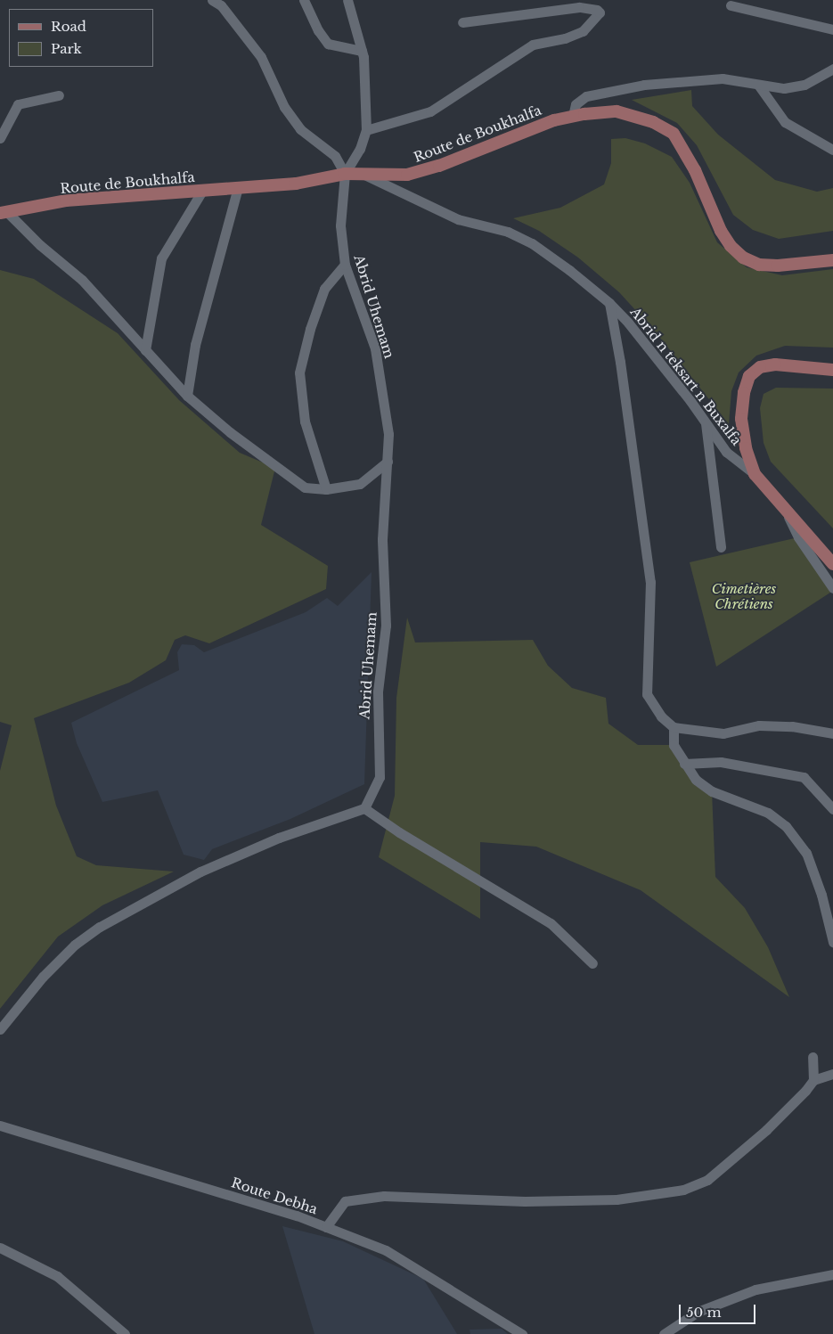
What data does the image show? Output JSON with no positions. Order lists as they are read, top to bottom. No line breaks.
{"streets":{"main road":["Route de Boukhalfa"],"street":["Abrid Uhemam","Abrid n teksart n Buxalfa","Route Debha"]},"crossings":[["Route de Boukhalfa","Abrid Uhemam"],["Route de Boukhalfa","Abrid n teksart n Buxalfa"]],"parks":["Cimetières Chrétiens"],"legend":["Road","Park"],"scale_bar":"50 m"}
